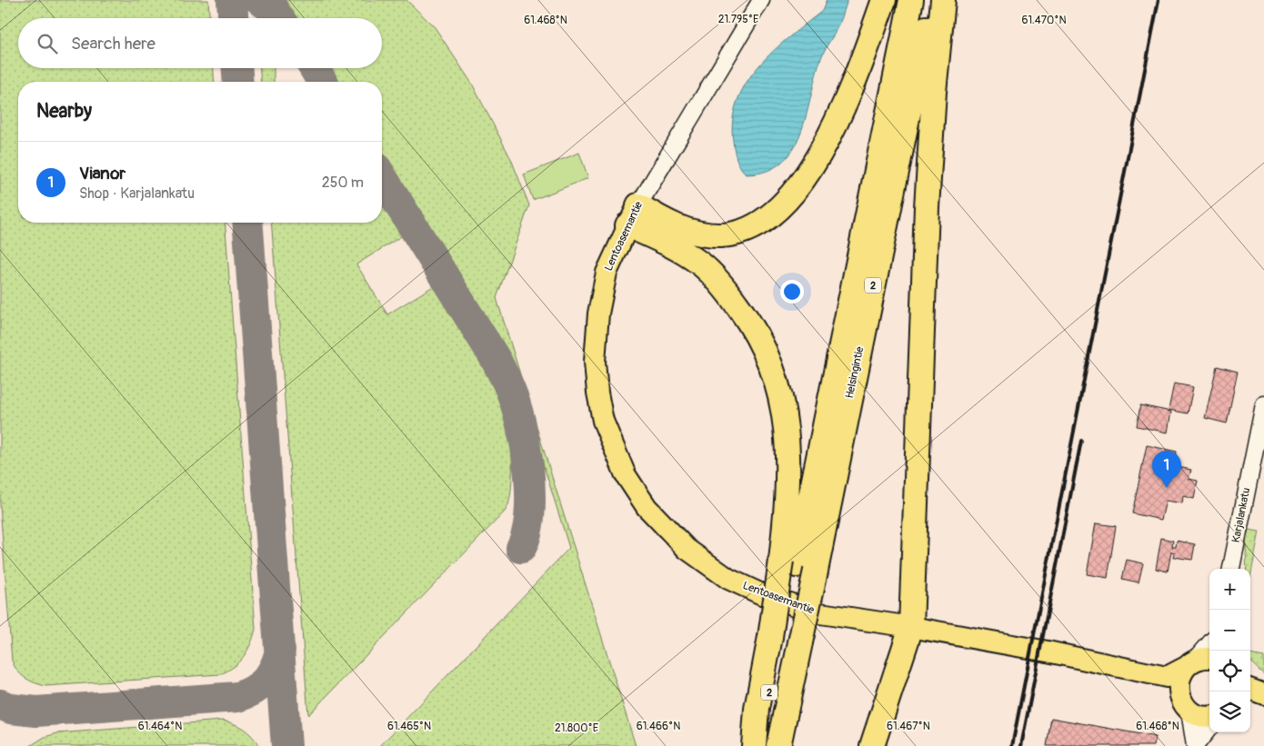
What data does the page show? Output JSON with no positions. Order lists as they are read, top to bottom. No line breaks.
{"streets":{"highway":["2","Helsingintie"],"main road":["Lentoasemantie"],"street":["Karjalankatu"]},"page":{"search":"Search here","heading":"Nearby","list":[{"mark":"1","name":"Vianor","note":"Shop · Karjalankatu","value":"250 m"}],"pins":"1","map_buttons":["+","−"]},"coordinates":["21.795°E","61.468°N","61.470°N","61.464°N","61.465°N","61.466°N","61.467°N","21.800°E"]}
